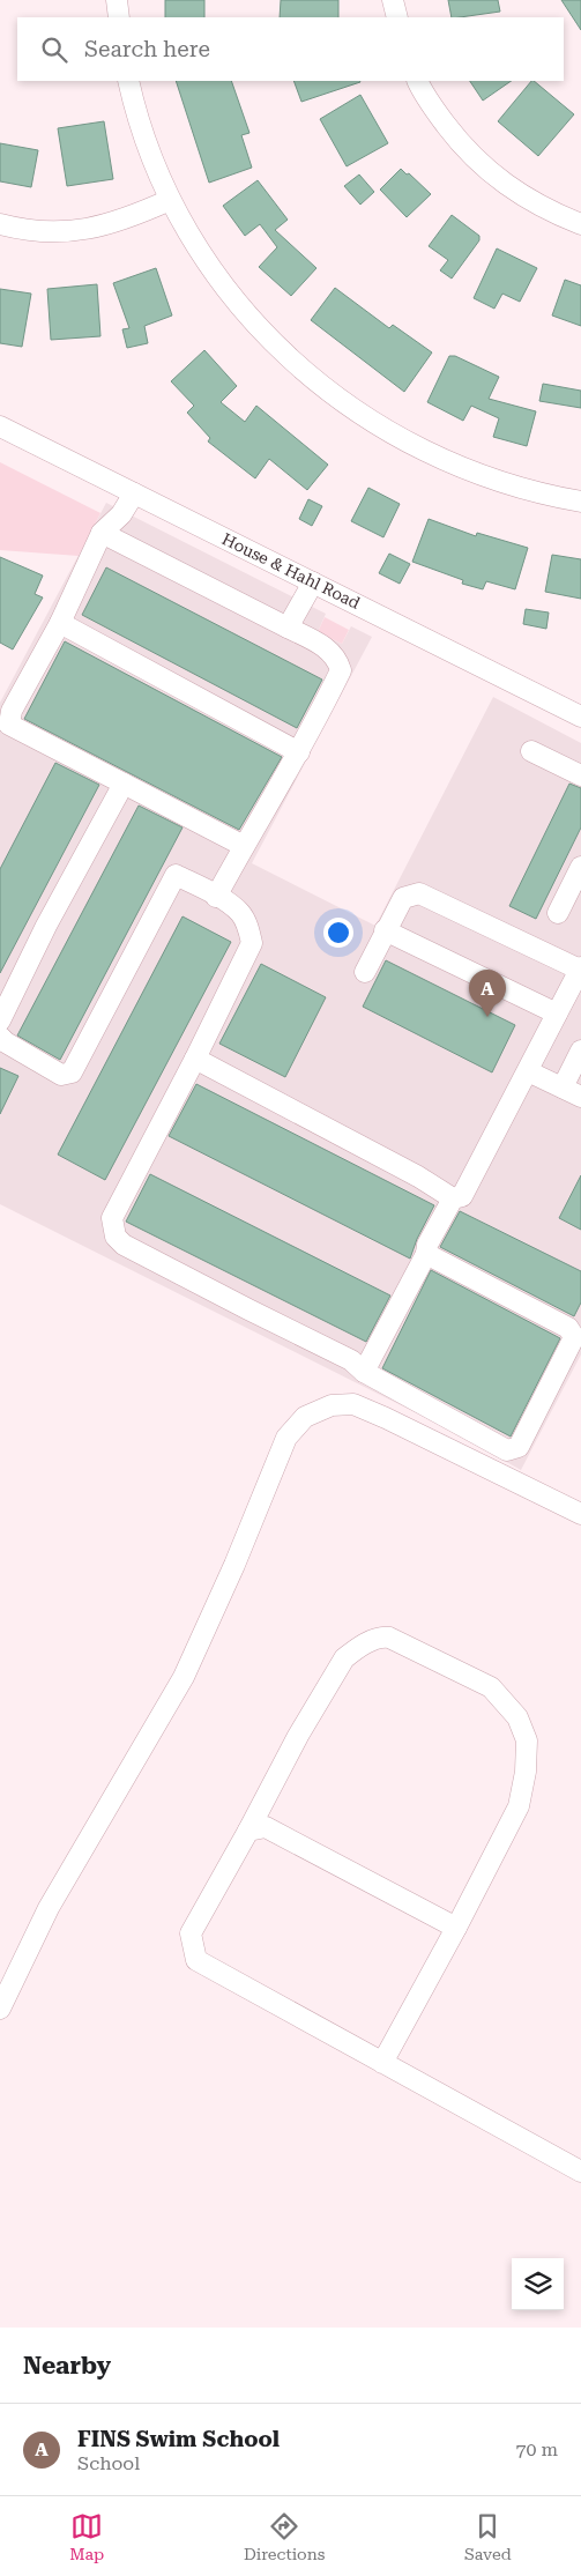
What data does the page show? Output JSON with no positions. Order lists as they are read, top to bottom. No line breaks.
{"streets":{"street":["House & Hahl Road"]},"page":{"search":"Search here","pins":"A","heading":"Nearby","list":[{"mark":"A","name":"FINS Swim School","note":"School","value":"70 m"}],"nav":["Map","Directions","Saved"]}}
